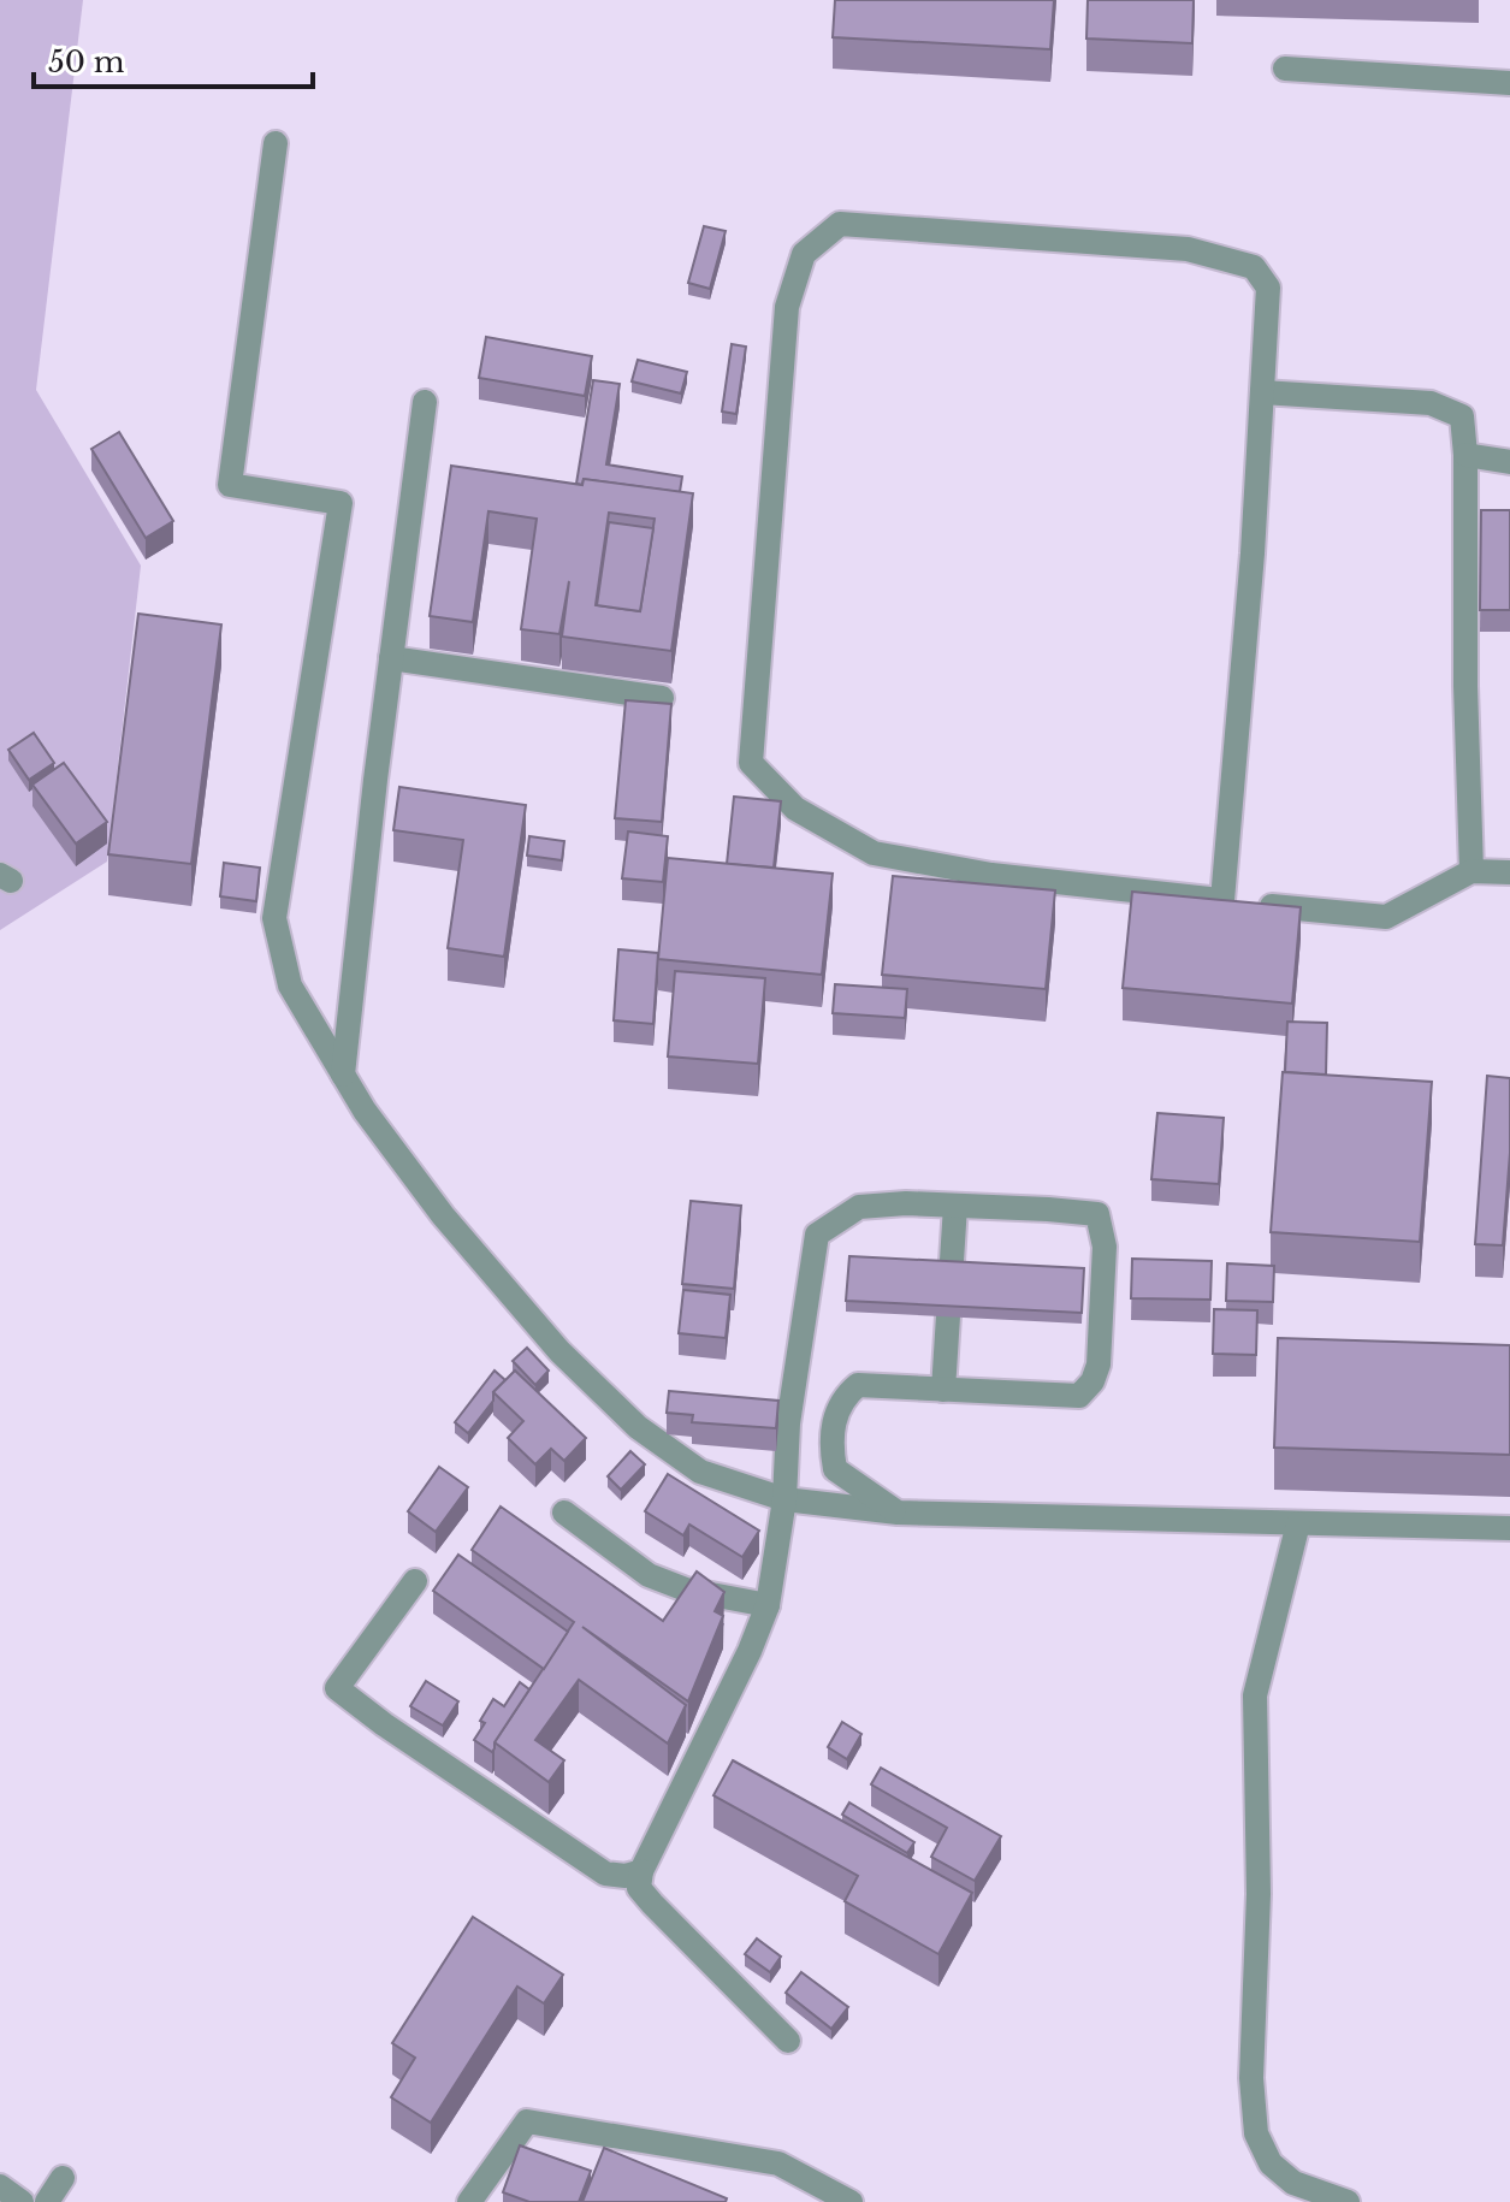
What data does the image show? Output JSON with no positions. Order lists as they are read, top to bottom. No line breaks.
{"scale_bar":"50 m"}
